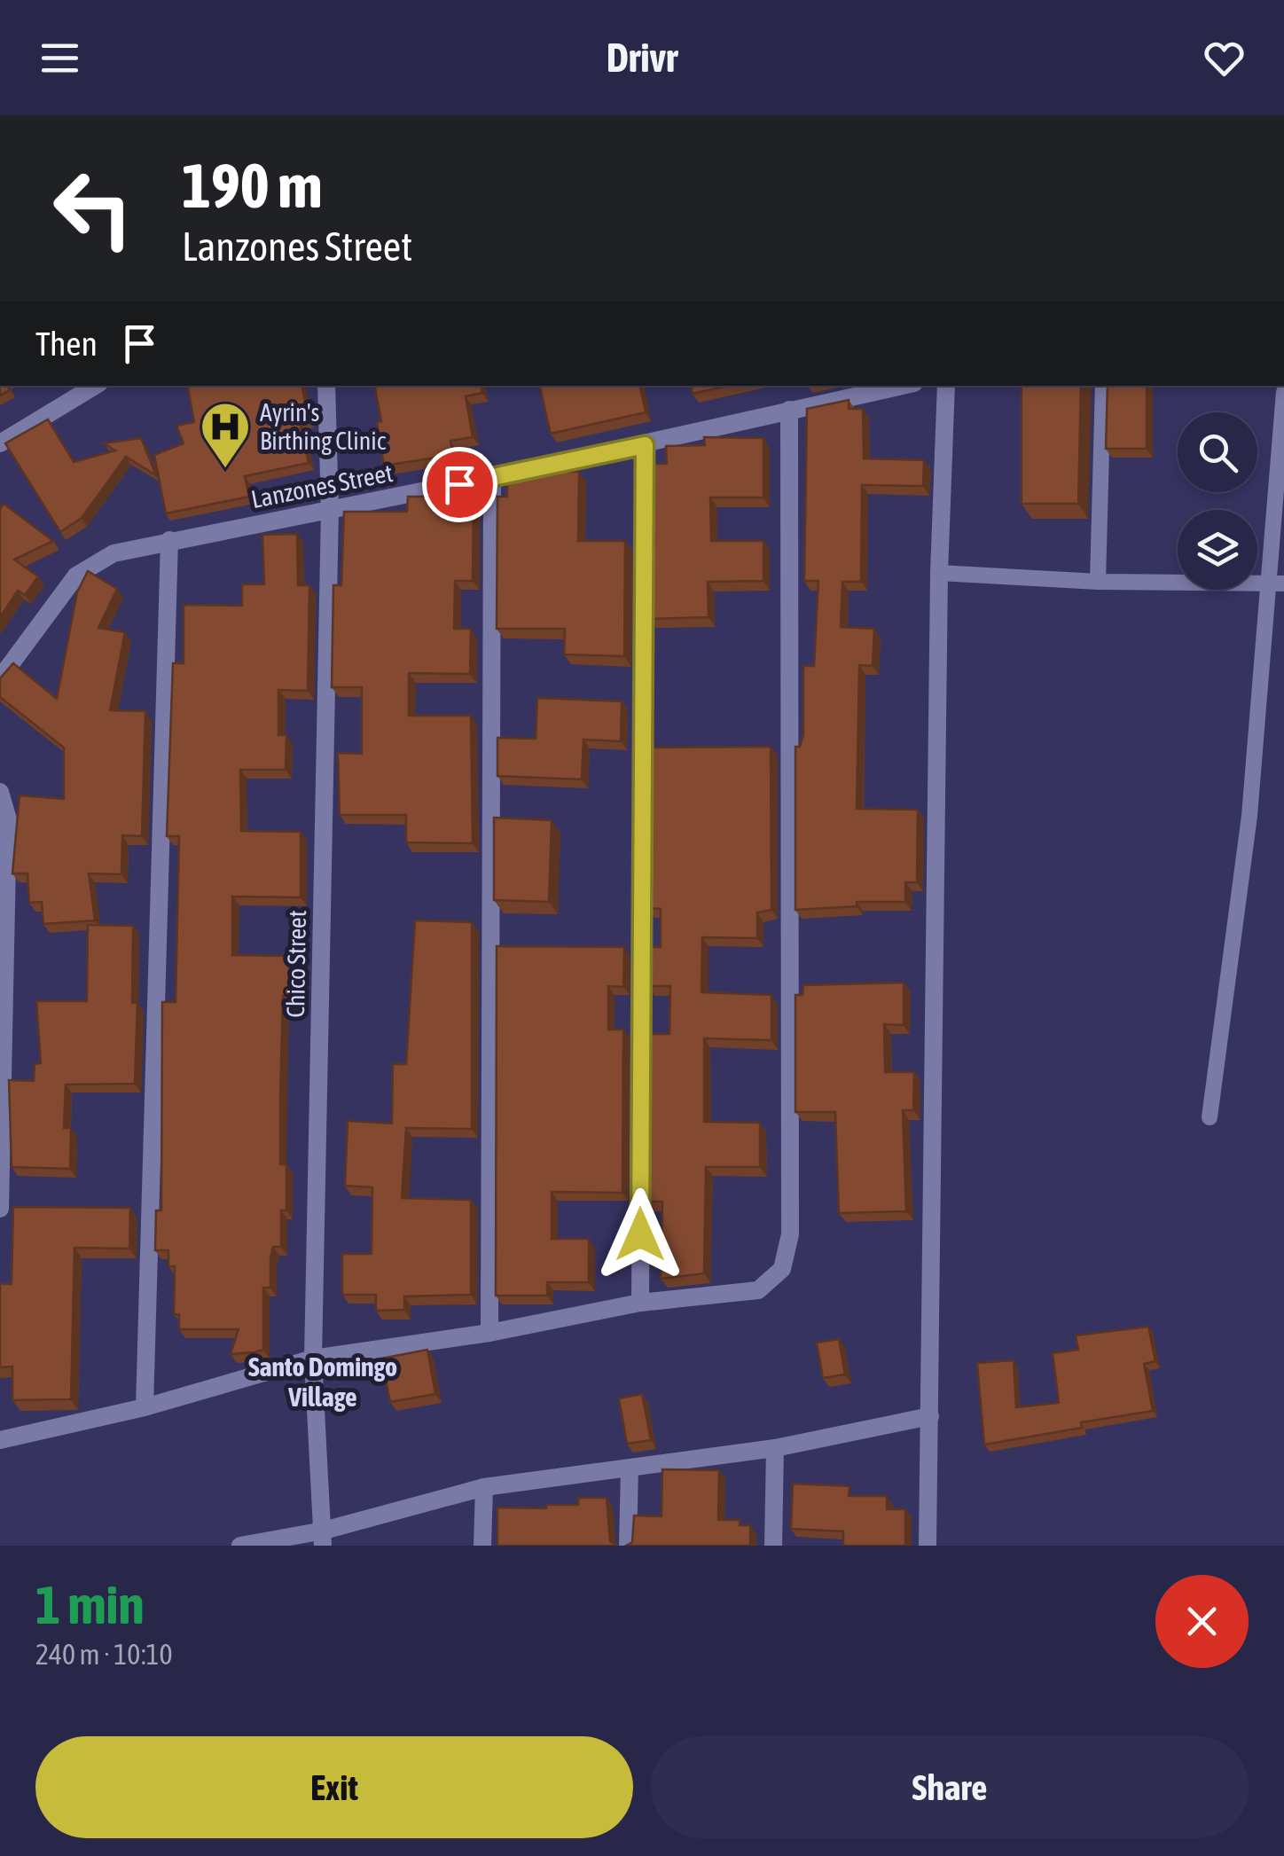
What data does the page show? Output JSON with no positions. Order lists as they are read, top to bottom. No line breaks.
{"streets":{"street":["Lanzones Street","Chico Street"]},"crossings":[["Lanzones Street","Chico Street"]],"districts":["Santo Domingo Village"],"places":{"hospital":["Ayrin's Birthing Clinic"]},"page":{"header":"Drivr","turn":["190 m","Lanzones Street"],"then":"Then","heading":["1 min","240 m · 10:10"],"buttons":["Exit","Share"]}}
